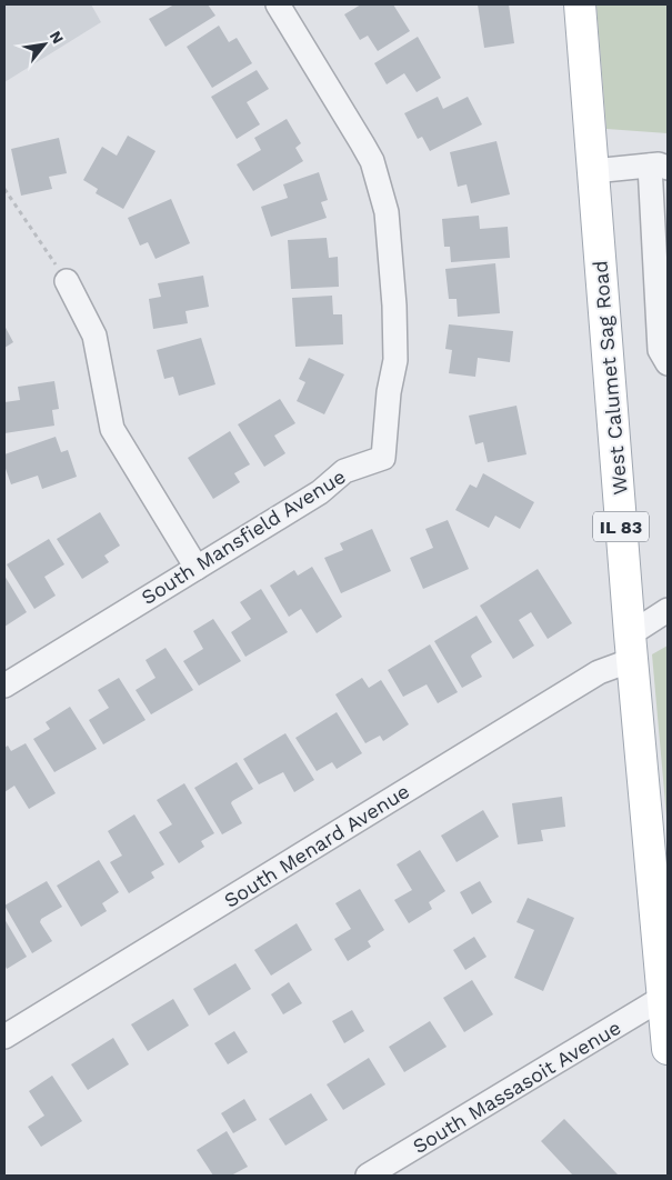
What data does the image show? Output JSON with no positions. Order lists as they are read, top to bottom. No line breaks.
{"streets":{"main road":["West Calumet Sag Road","IL 83"],"street":["South Mansfield Avenue","South Menard Avenue","South Massasoit Avenue"]},"crossings":[["West Calumet Sag Road","South Menard Avenue"],["West Calumet Sag Road","South Massasoit Avenue"]],"north":"top right"}
